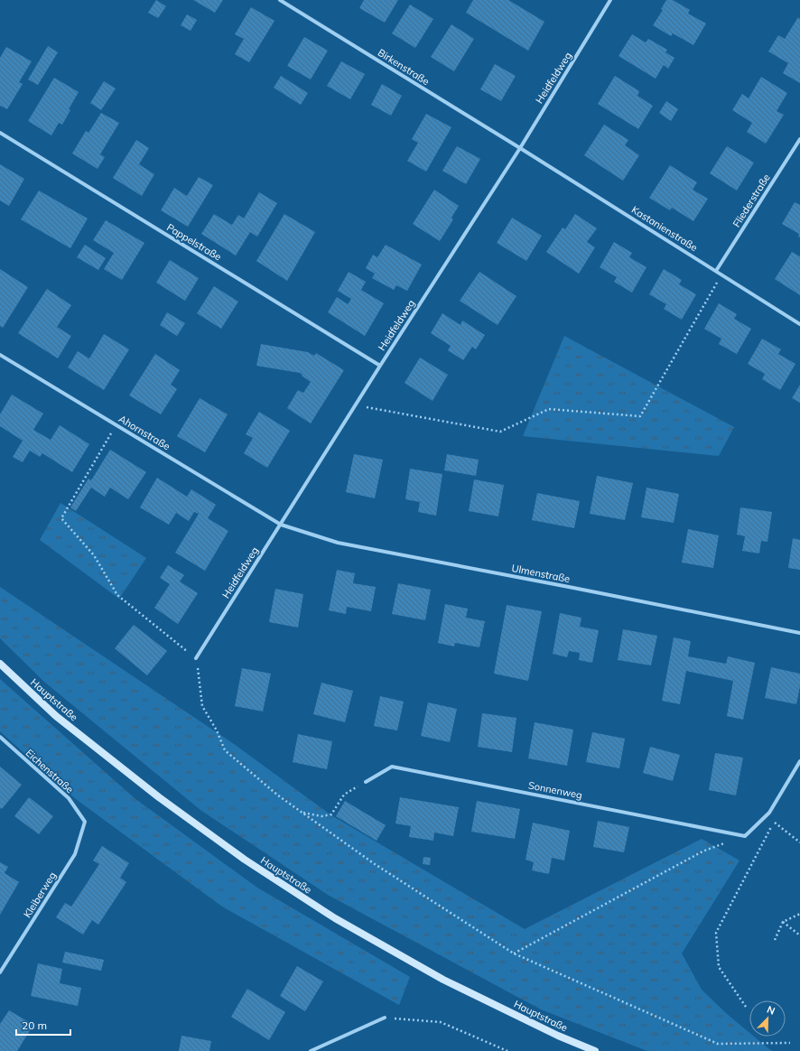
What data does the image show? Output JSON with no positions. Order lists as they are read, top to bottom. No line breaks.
{"streets":{"main road":["Hauptstraße"],"street":["Birkenstraße","Heidfeldweg","Fliederstraße","Kastanienstraße","Pappelstraße","Ahornstraße","Ulmenstraße","Eichenstraße","Sonnenweg","Kleiberweg"]},"crossings":[["Birkenstraße","Heidfeldweg"],["Birkenstraße","Kastanienstraße"],["Heidfeldweg","Kastanienstraße"],["Heidfeldweg","Pappelstraße"],["Heidfeldweg","Ahornstraße"],["Heidfeldweg","Ulmenstraße"],["Fliederstraße","Kastanienstraße"],["Ahornstraße","Ulmenstraße"],["Eichenstraße","Kleiberweg"]],"scale_bar":"20 m","north":"top right"}
